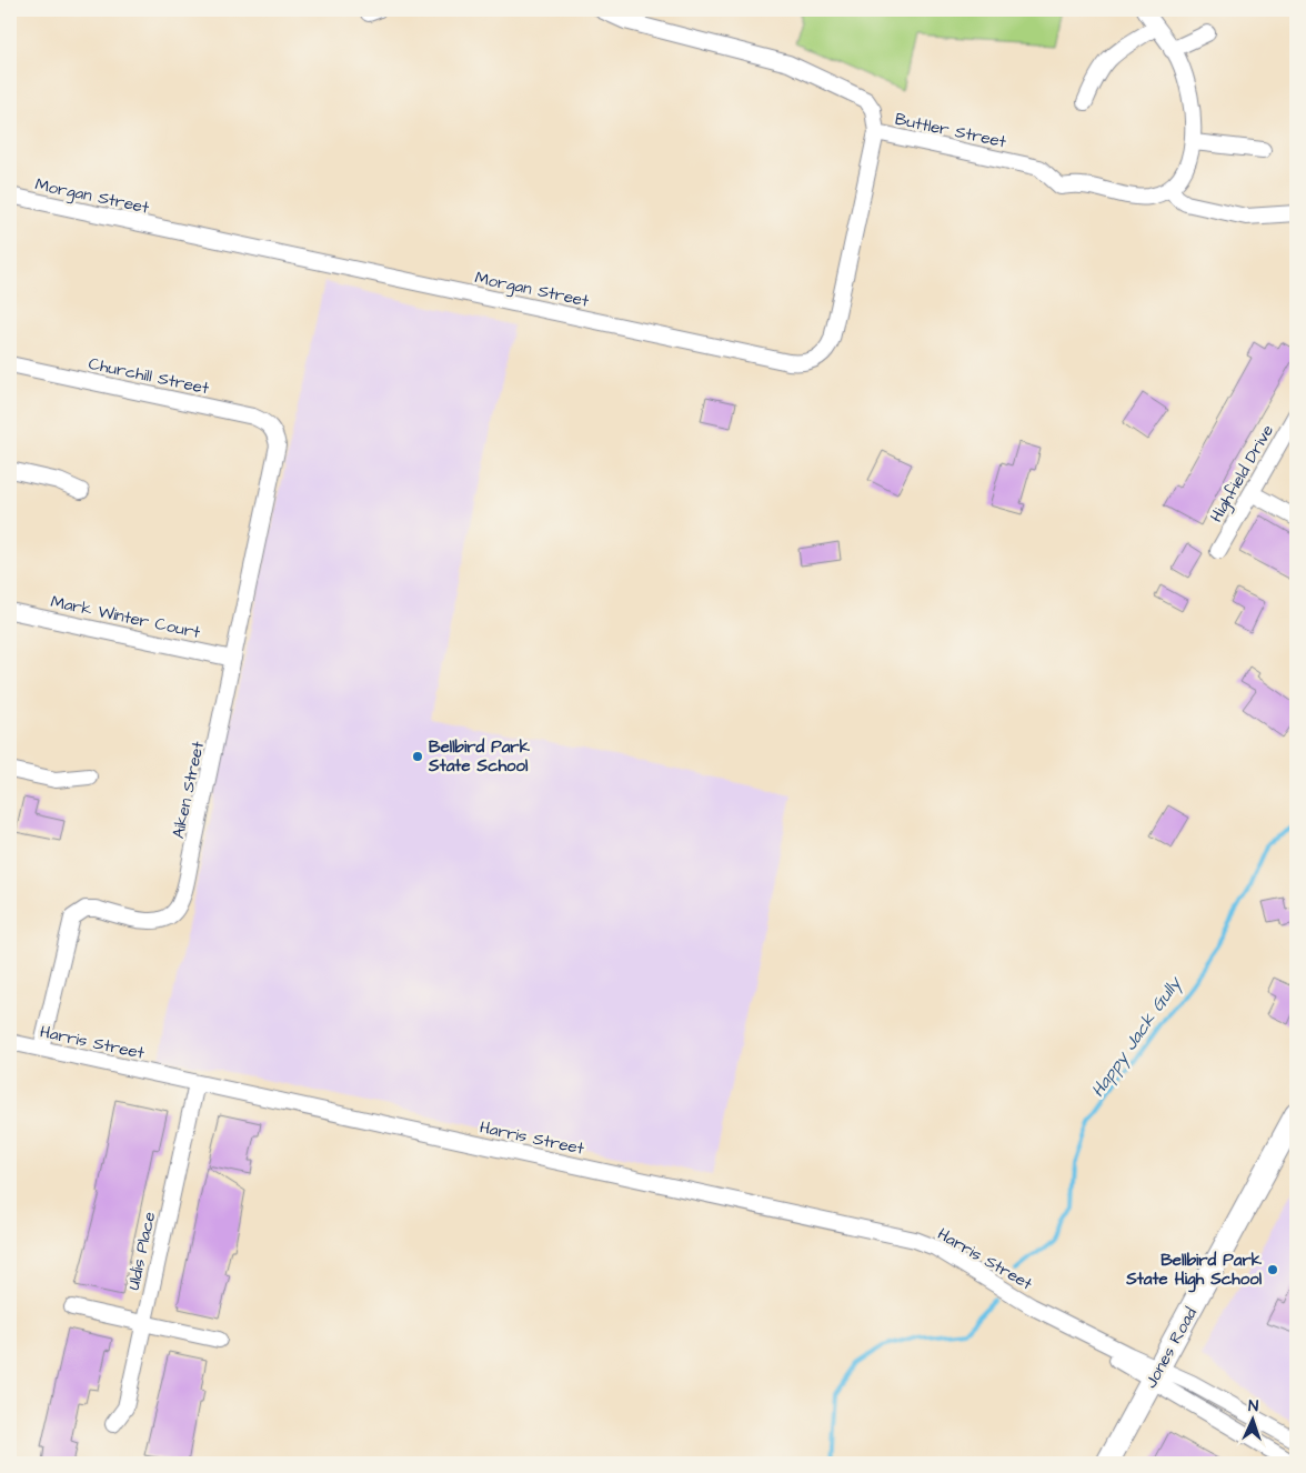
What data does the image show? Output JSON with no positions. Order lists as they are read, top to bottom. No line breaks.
{"streets":{"street":["Buttler Street","Morgan Street","Churchill Street","Highfield Drive","Mark Winter Court","Aiken Street","Harris Street","Uldis Place","Jones Road"]},"crossings":[["Buttler Street","Morgan Street"],["Churchill Street","Aiken Street"],["Mark Winter Court","Aiken Street"],["Aiken Street","Harris Street"],["Harris Street","Uldis Place"],["Harris Street","Jones Road"]],"water":["Happy Jack Gully"],"places":["Bellbird Park State School","Bellbird Park State High School"],"north":"top"}
